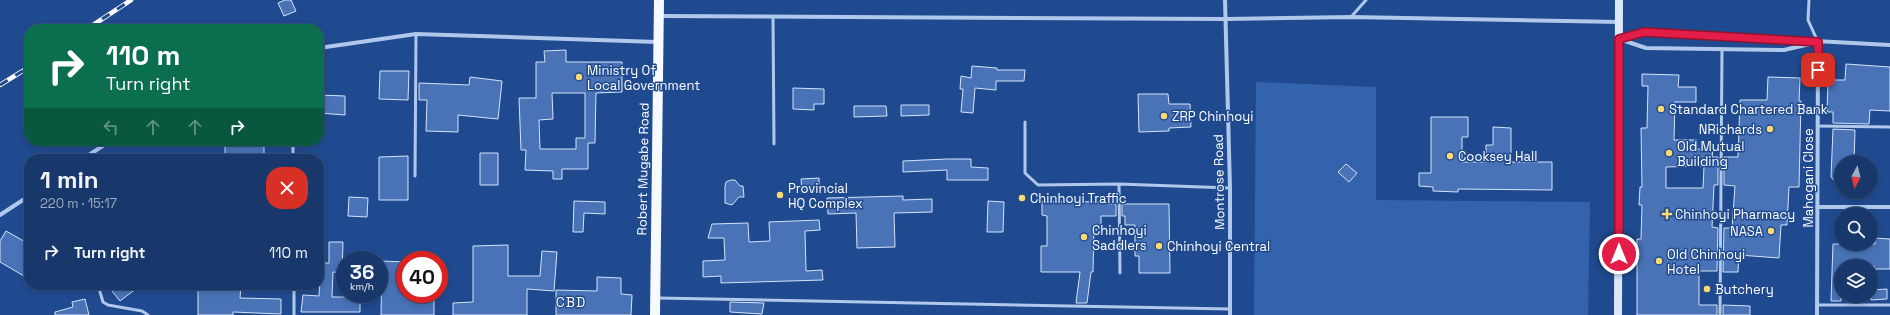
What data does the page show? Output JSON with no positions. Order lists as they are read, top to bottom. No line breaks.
{"streets":{"main road":["Robert Mugabe Road"],"street":["Mahogani Close","Montrose Road"]},"districts":["CBD"],"places":{"other":["Ministry Of Local Government","Standard Chartered Bank","ZRP Chinhoyi","NRichards","Old Mutual Building","Cooksey Hall","Provincial HQ Complex","Chinhoyi Traffic","NASA","Chinhoyi Saddlers","Chinhoyi Central","Old Chinhoyi Hotel","Butchery"],"health":["Chinhoyi Pharmacy"]},"north":"bottom","page":{"turn":["110 m","Turn right"],"heading":["1 min","220 m · 15:17"],"list":[{"name":"Turn right","value":"110 m"}],"speed":"36 km/h","limit":"40"}}
